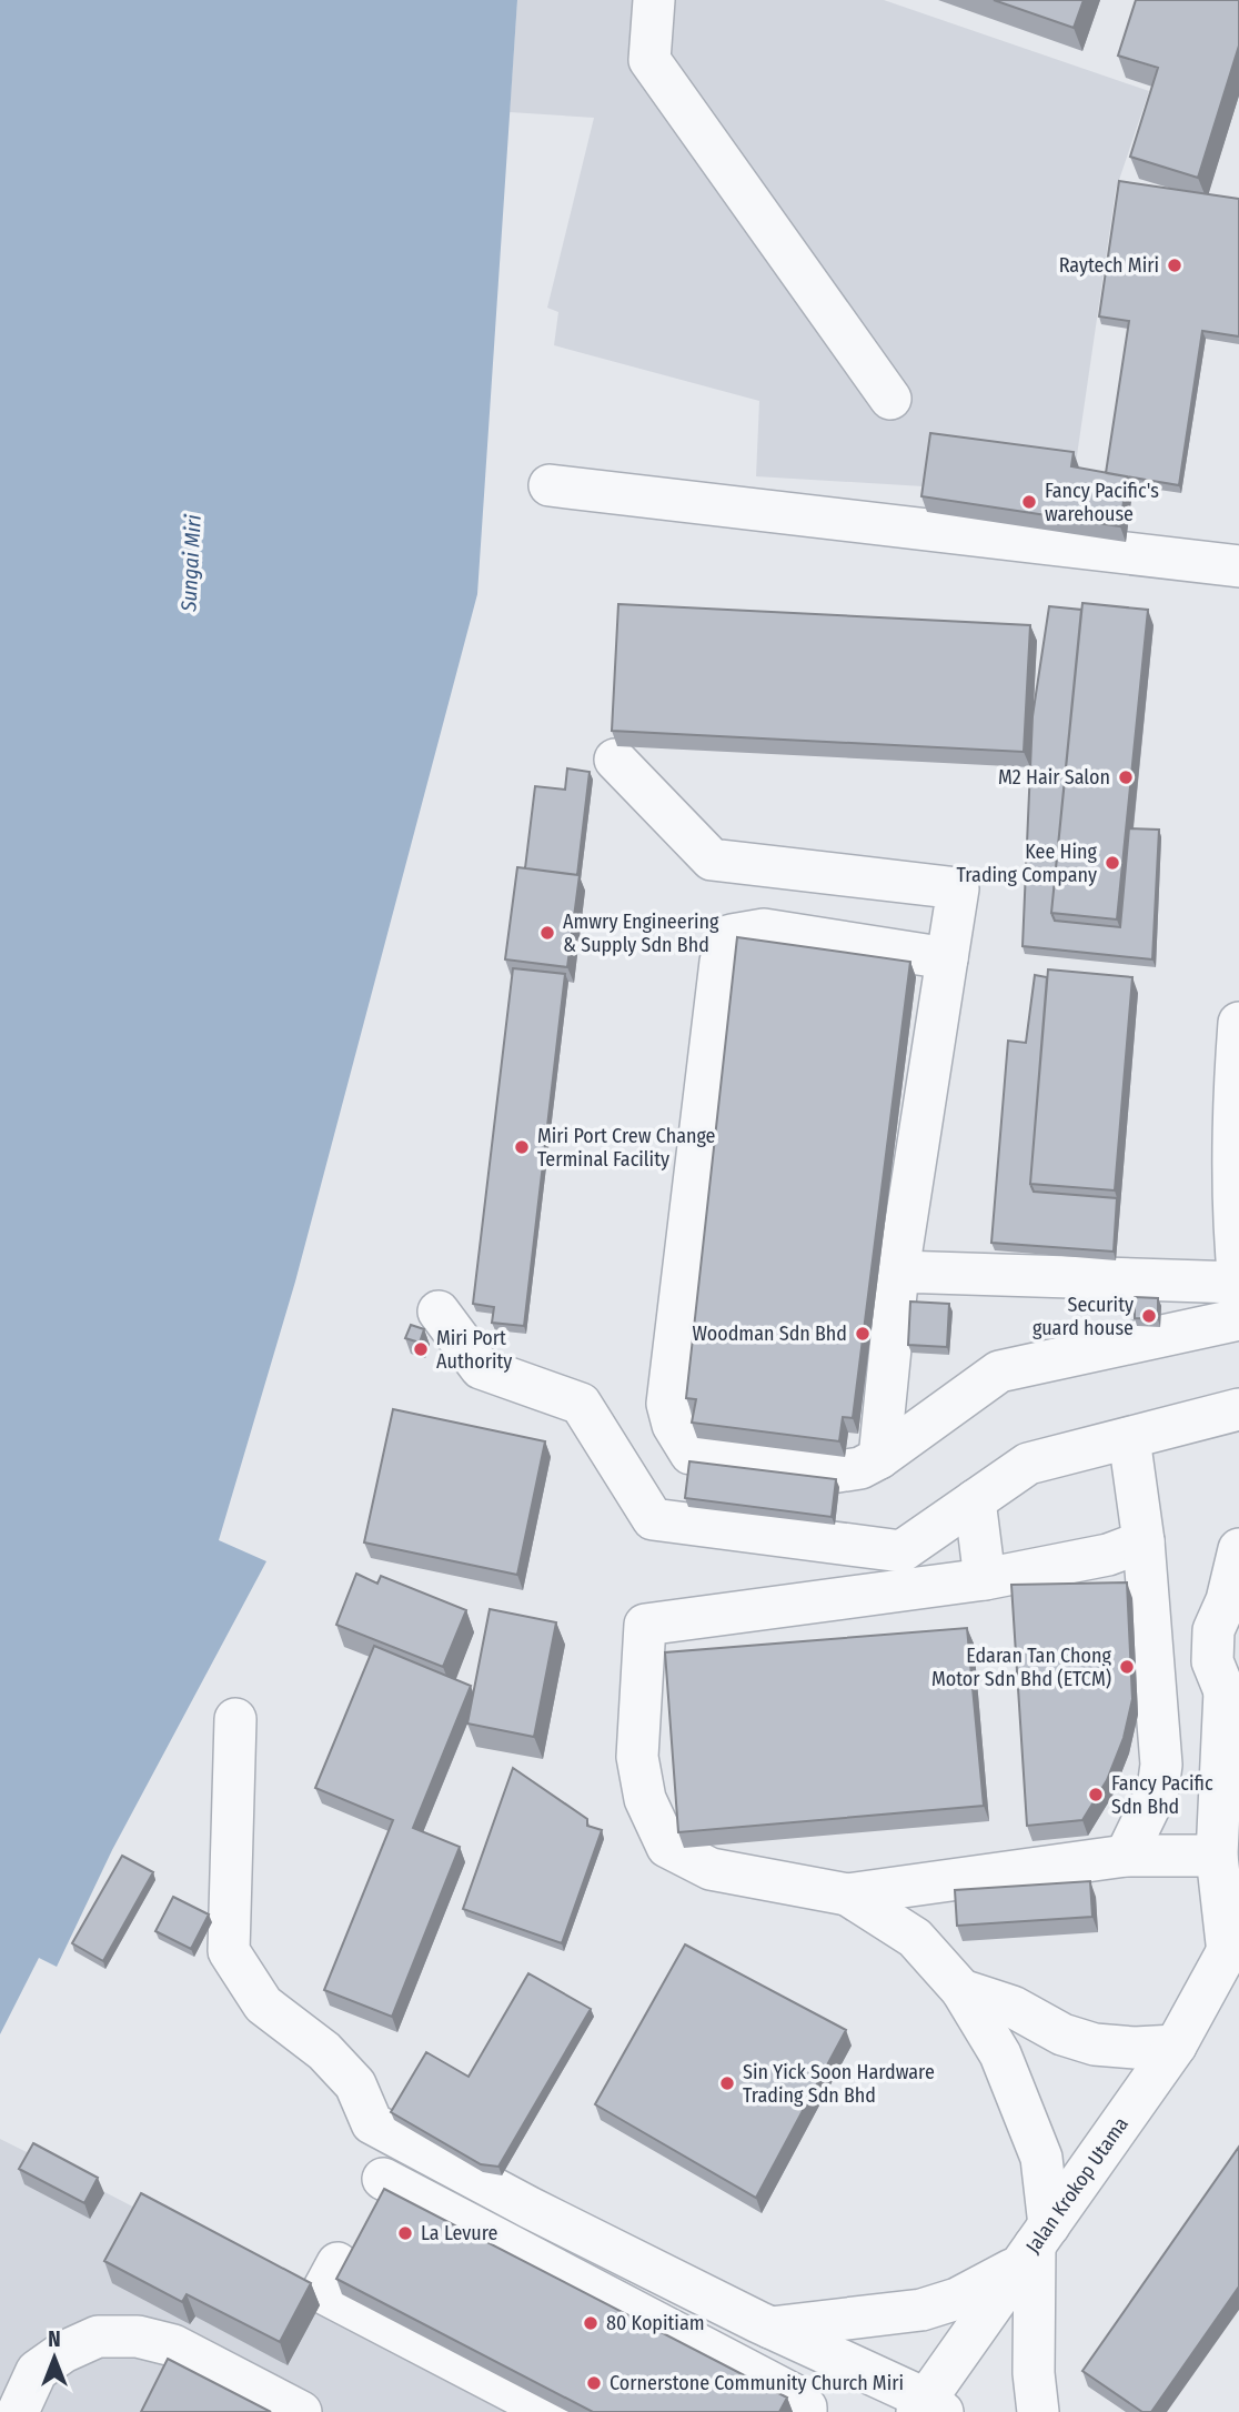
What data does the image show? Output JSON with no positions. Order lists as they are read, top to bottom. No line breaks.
{"streets":{"street":["Jalan Krokop Utama"]},"water":["Sungai Miri"],"places":["Raytech Miri","Fancy Pacific's warehouse","M2 Hair Salon","Kee Hing Trading Company","Amwry Engineering & Supply Sdn Bhd","Miri Port Crew Change Terminal Facility","Security guard house","Woodman Sdn Bhd","Miri Port Authority","Edaran Tan Chong Motor Sdn Bhd (ETCM)","Fancy Pacific Sdn Bhd","Sin Yick Soon Hardware Trading Sdn Bhd","La Levure","80 Kopitiam","Cornerstone Community Church Miri"],"north":"top"}
